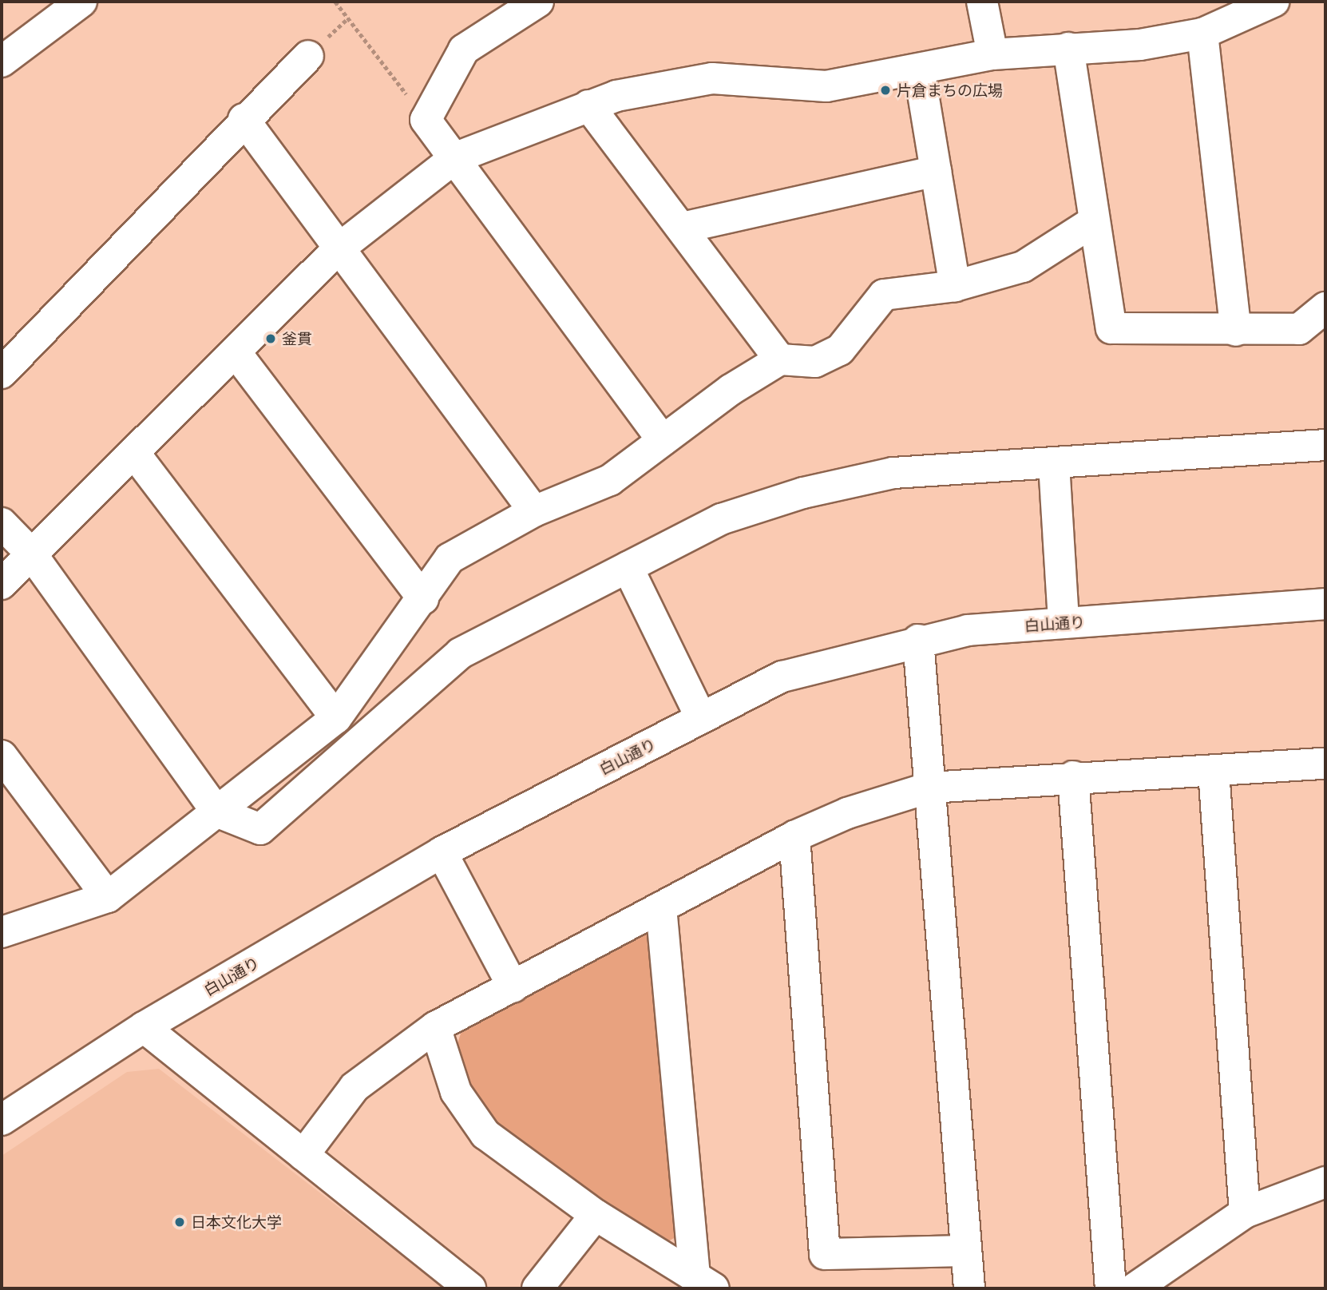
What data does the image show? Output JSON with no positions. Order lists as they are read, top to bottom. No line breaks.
{"streets":{"street":["白山通り"]},"places":["片倉まちの広場","釜貫","日本文化大学"]}
